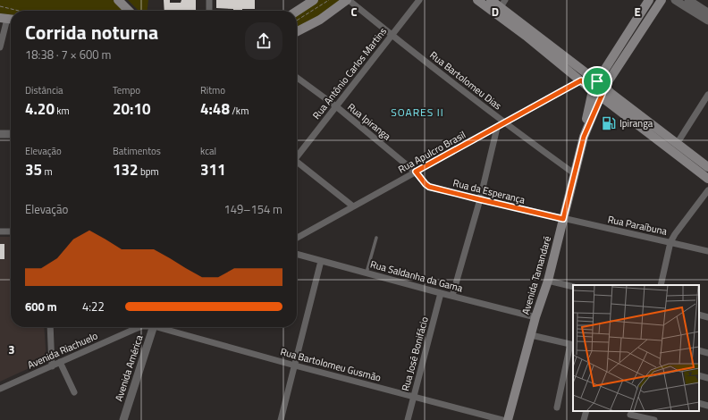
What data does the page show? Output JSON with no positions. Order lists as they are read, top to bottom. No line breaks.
{"streets":{"main road":["Avenida Tamandaré"],"street":["Rua Antônio Carlos Martins","Rua Bartolomeu Dias","Rua Ipiranga","Rua Apulcro Brasil","Rua da Esperança","Rua Paraíbuna","Rua Saldanha da Gama","Avenida Riachuelo","Rua José Bonifácio","Rua Bartolomeu Gusmão","Avenida América"]},"crossings":[["Rua Antônio Carlos Martins","Rua Bartolomeu Dias"],["Rua Antônio Carlos Martins","Rua Ipiranga"],["Rua Bartolomeu Dias","Rua Apulcro Brasil"],["Rua Bartolomeu Dias","Avenida Tamandaré"],["Rua Ipiranga","Rua Apulcro Brasil"],["Rua Ipiranga","Rua da Esperança"],["Rua Apulcro Brasil","Rua da Esperança"],["Rua da Esperança","Rua Paraíbuna"],["Rua da Esperança","Avenida Tamandaré"],["Rua Paraíbuna","Avenida Tamandaré"],["Avenida Tamandaré","Rua Saldanha da Gama"],["Rua Saldanha da Gama","Rua José Bonifácio"],["Rua José Bonifácio","Rua Bartolomeu Gusmão"]],"districts":["SOARES II"],"places":{"fuel station":["Ipiranga"]},"page":{"heading":["Corrida noturna","18:38 · 7 × 600 m"],"stats":[["Distância","4.20 km"],["Tempo","20:10"],["Ritmo","4:48 /km"],["Elevação","35 m"],["Batimentos","132 bpm"],["kcal","311"]],"chart":["Elevação","149–154 m"],"list":[{"name":"600 m","note":"4:22"}]},"grid":{"columns":["C","D","E"],"rows":["3"]}}
